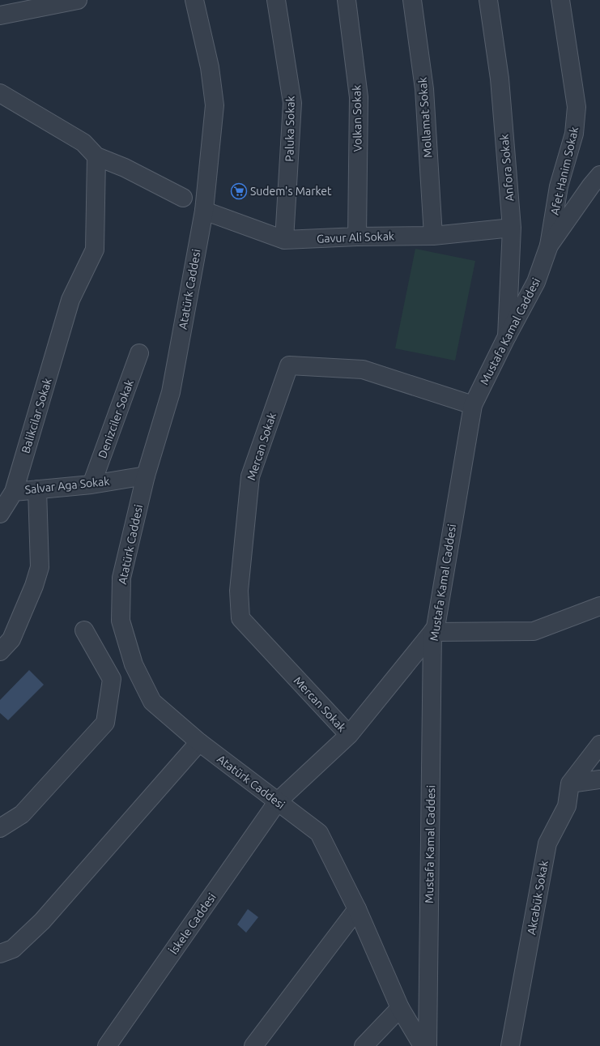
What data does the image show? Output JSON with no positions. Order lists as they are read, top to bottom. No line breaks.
{"streets":{"street":["Mollamat Sokak","Volkan Sokak","Paluka Sokak","Anfora Sokak","Afet Hanim Sokak","Gavur Ali Sokak","Atatürk Caddesi","Mustafa Kamal Caddesi","Balikcilar Sokak","Denizciler Sokak","Mercan Sokak","Salvar Aga Sokak","Akcabük Sokak","İskele Caddesi"]},"crossings":[["Mollamat Sokak","Gavur Ali Sokak"],["Volkan Sokak","Gavur Ali Sokak"],["Paluka Sokak","Gavur Ali Sokak"],["Anfora Sokak","Gavur Ali Sokak"],["Anfora Sokak","Mustafa Kamal Caddesi"],["Afet Hanim Sokak","Mustafa Kamal Caddesi"],["Gavur Ali Sokak","Atatürk Caddesi"],["Atatürk Caddesi","Salvar Aga Sokak"],["Atatürk Caddesi","İskele Caddesi"],["Mustafa Kamal Caddesi","Mercan Sokak"],["Mustafa Kamal Caddesi","İskele Caddesi"],["Balikcilar Sokak","Salvar Aga Sokak"],["Denizciler Sokak","Salvar Aga Sokak"],["Mercan Sokak","İskele Caddesi"]],"places":{"supermarket":["Sudem's Market"]}}
